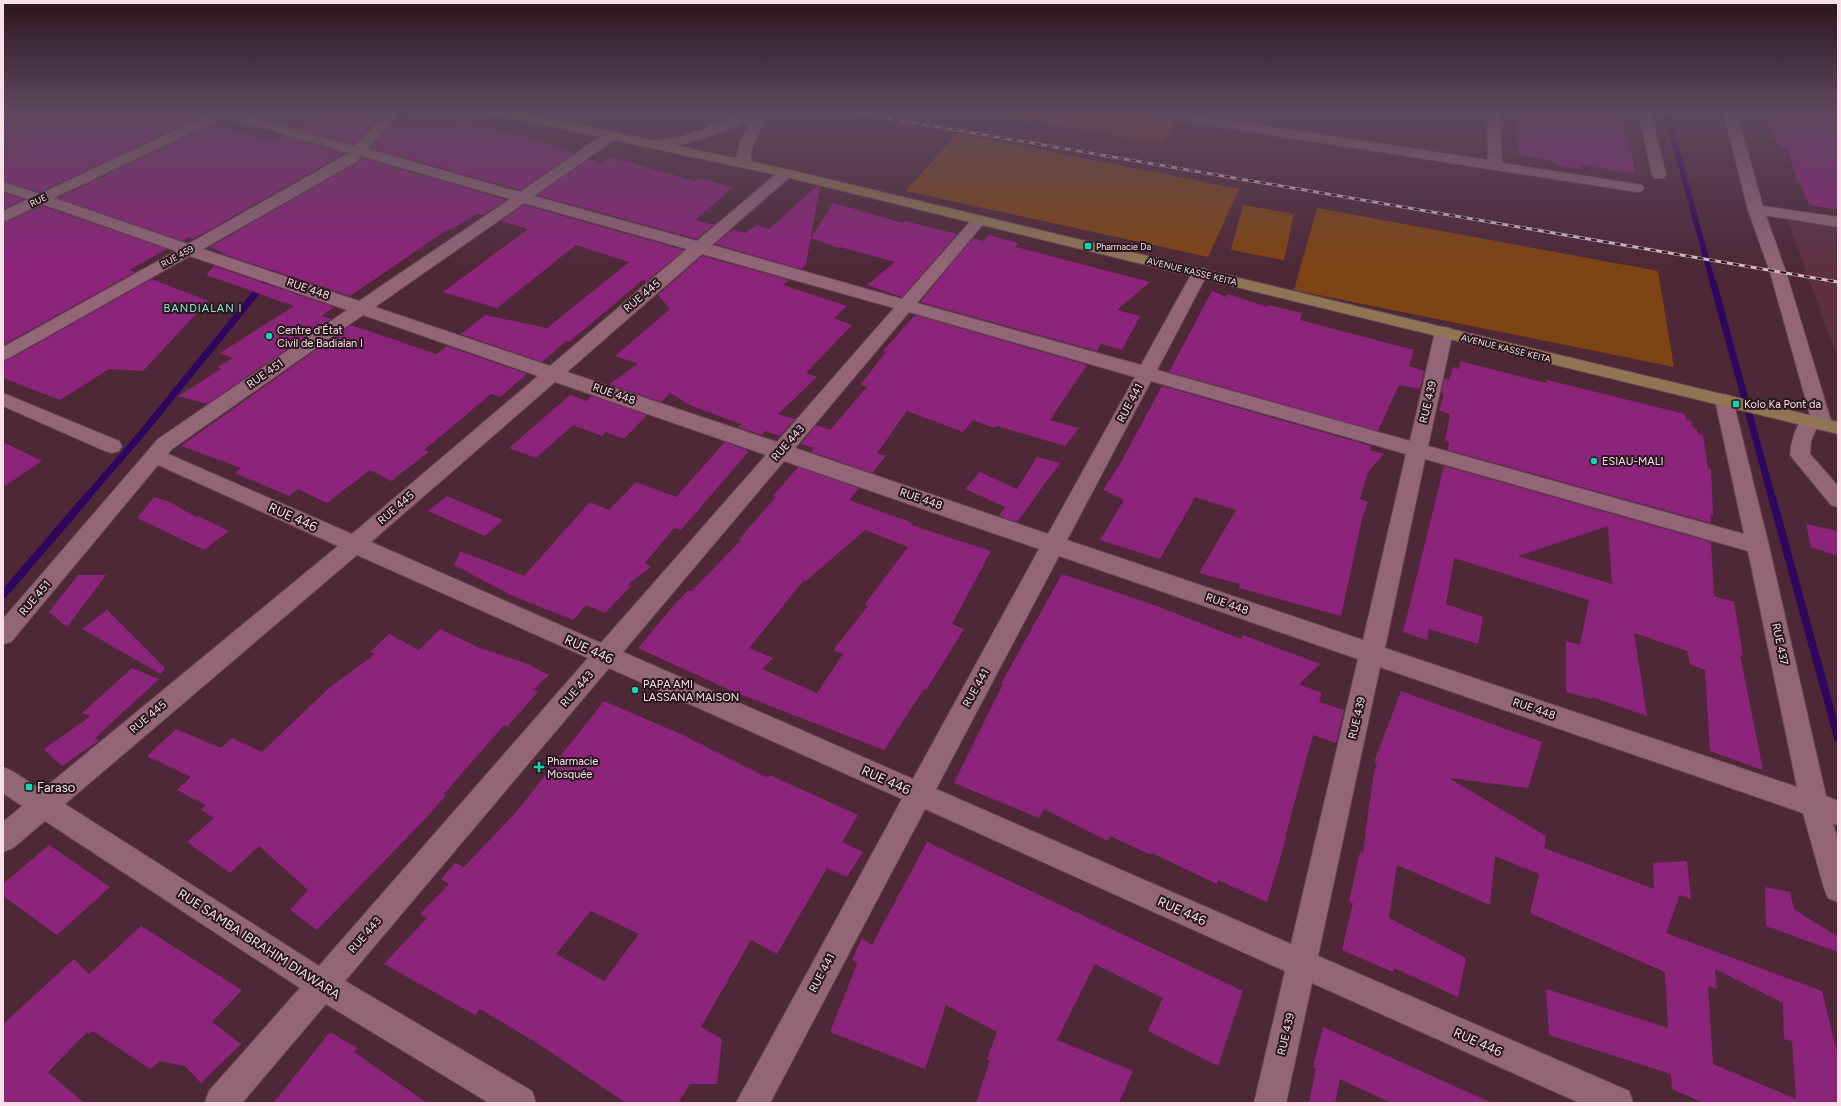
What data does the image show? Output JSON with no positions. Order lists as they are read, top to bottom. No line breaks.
{"streets":{"main road":["AVENUE KASSE KEITA"],"street":["RUE","RUE 459","RUE 448","RUE 445","RUE 451","RUE 439","RUE 441","RUE 443","RUE 446","RUE 437","RUE SAMBA IBRAHIM DIAWARA"]},"crossings":[["RUE","RUE 448"],["RUE 459","RUE 448"],["AVENUE KASSE KEITA","RUE 445"],["AVENUE KASSE KEITA","RUE 439"],["AVENUE KASSE KEITA","RUE 441"],["AVENUE KASSE KEITA","RUE 443"],["AVENUE KASSE KEITA","RUE 437"],["RUE 448","RUE 445"],["RUE 448","RUE 451"],["RUE 448","RUE 439"],["RUE 448","RUE 441"],["RUE 448","RUE 443"],["RUE 448","RUE 437"],["RUE 445","RUE 446"],["RUE 445","RUE SAMBA IBRAHIM DIAWARA"],["RUE 451","RUE 446"],["RUE 439","RUE 446"],["RUE 441","RUE 446"],["RUE 443","RUE 446"],["RUE 443","RUE SAMBA IBRAHIM DIAWARA"]],"districts":["BANDIALAN I"],"places":{"transit":["Pharmacie Da","Kolo Ka Pont da","Faraso"],"other":["Centre d'État Civil de Badialan I","ESIAU-MALI","PAPA AMI LASSANA MAISON"],"health":["Pharmacie Mosquée"]}}
